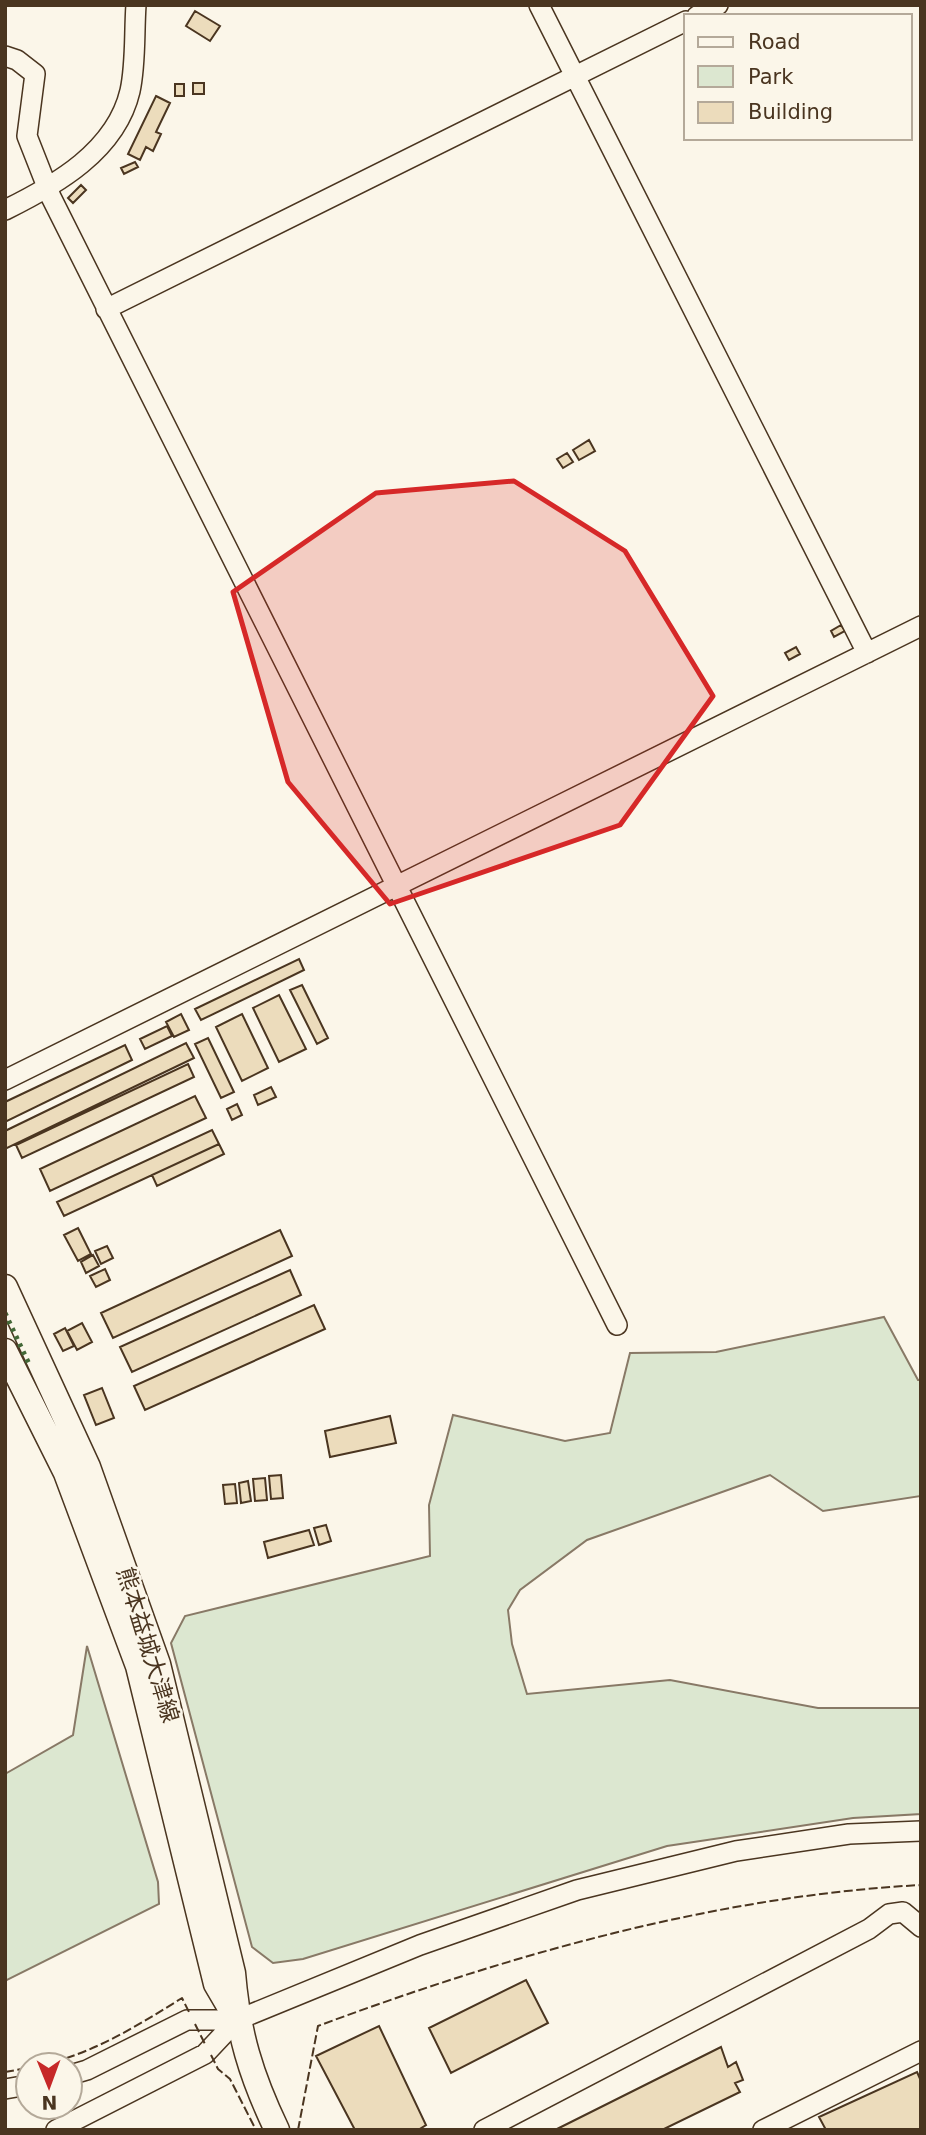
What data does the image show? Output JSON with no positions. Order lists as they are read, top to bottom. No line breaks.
{"streets":{"main road":["熊本益城大津線"]},"legend":["Road","Park","Building"],"north":"bottom"}
